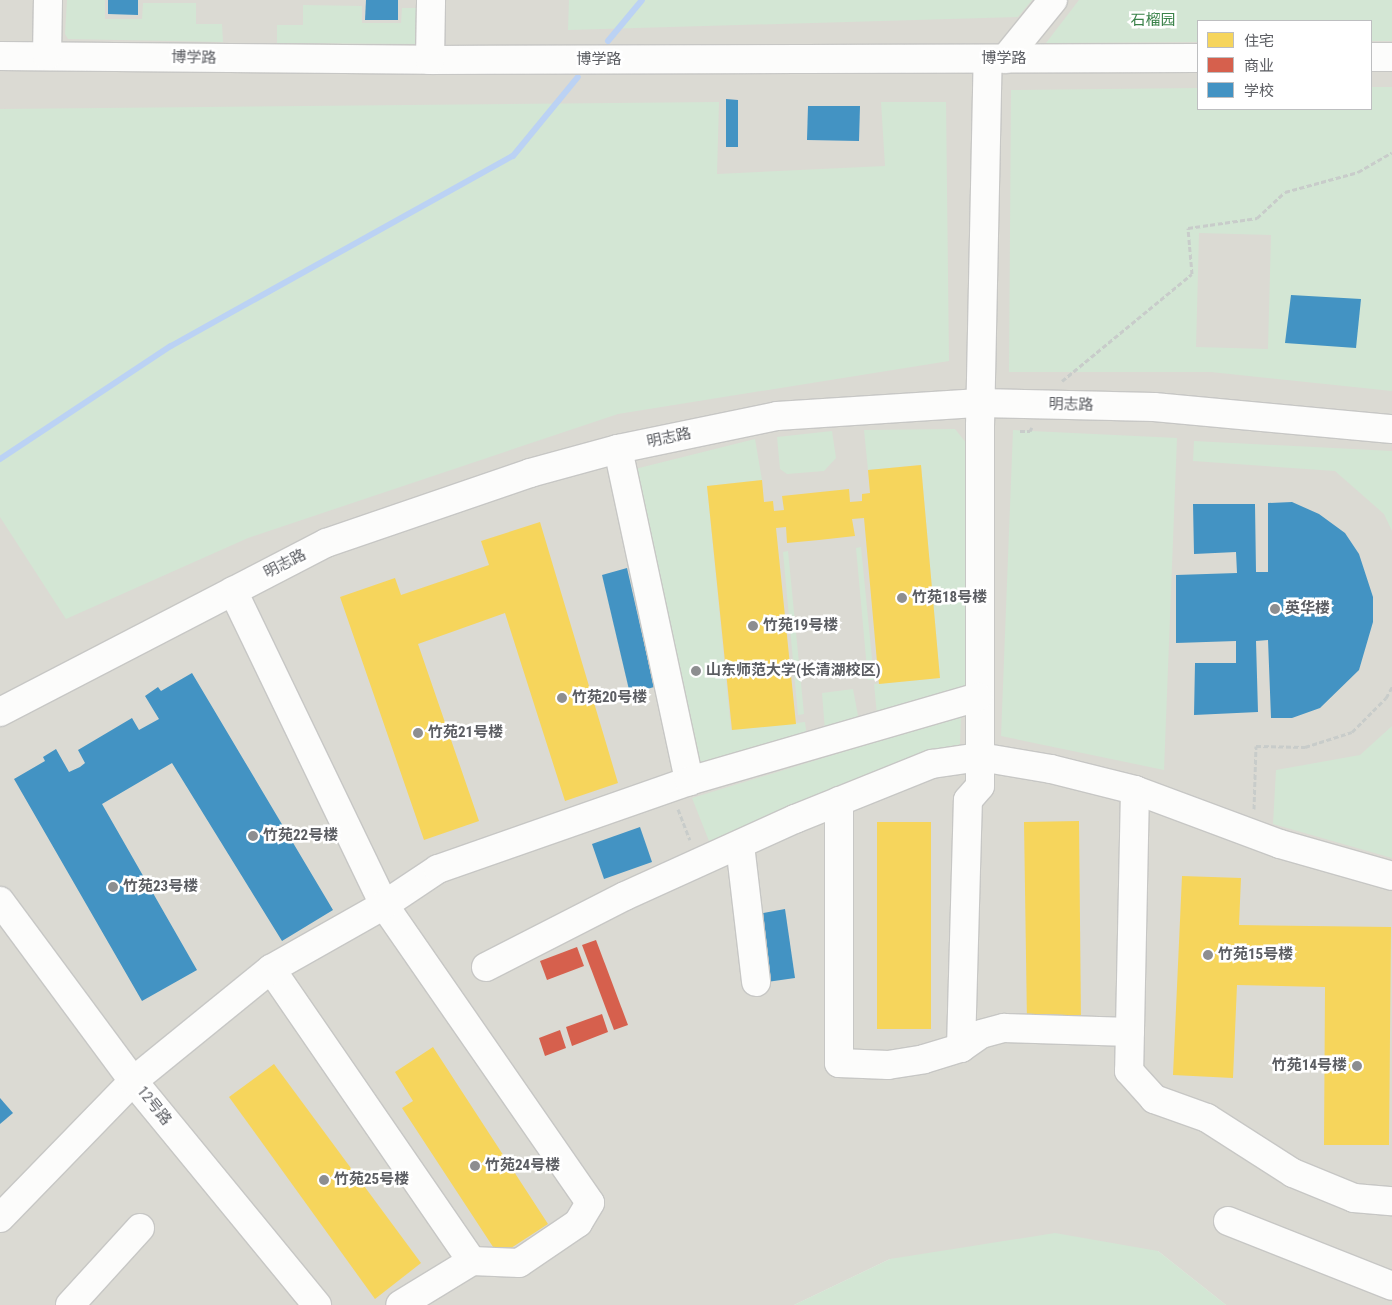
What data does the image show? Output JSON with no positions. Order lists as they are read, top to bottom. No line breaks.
{"streets":{"street":["博学路","明志路","12号路"]},"parks":["石榴园"],"places":["竹苑18号楼","英华楼","竹苑19号楼","山东师范大学(长清湖校区)","竹苑20号楼","竹苑21号楼","竹苑22号楼","竹苑23号楼","竹苑15号楼","竹苑14号楼","竹苑24号楼","竹苑25号楼"],"legend":["住宅","商业","学校"]}
